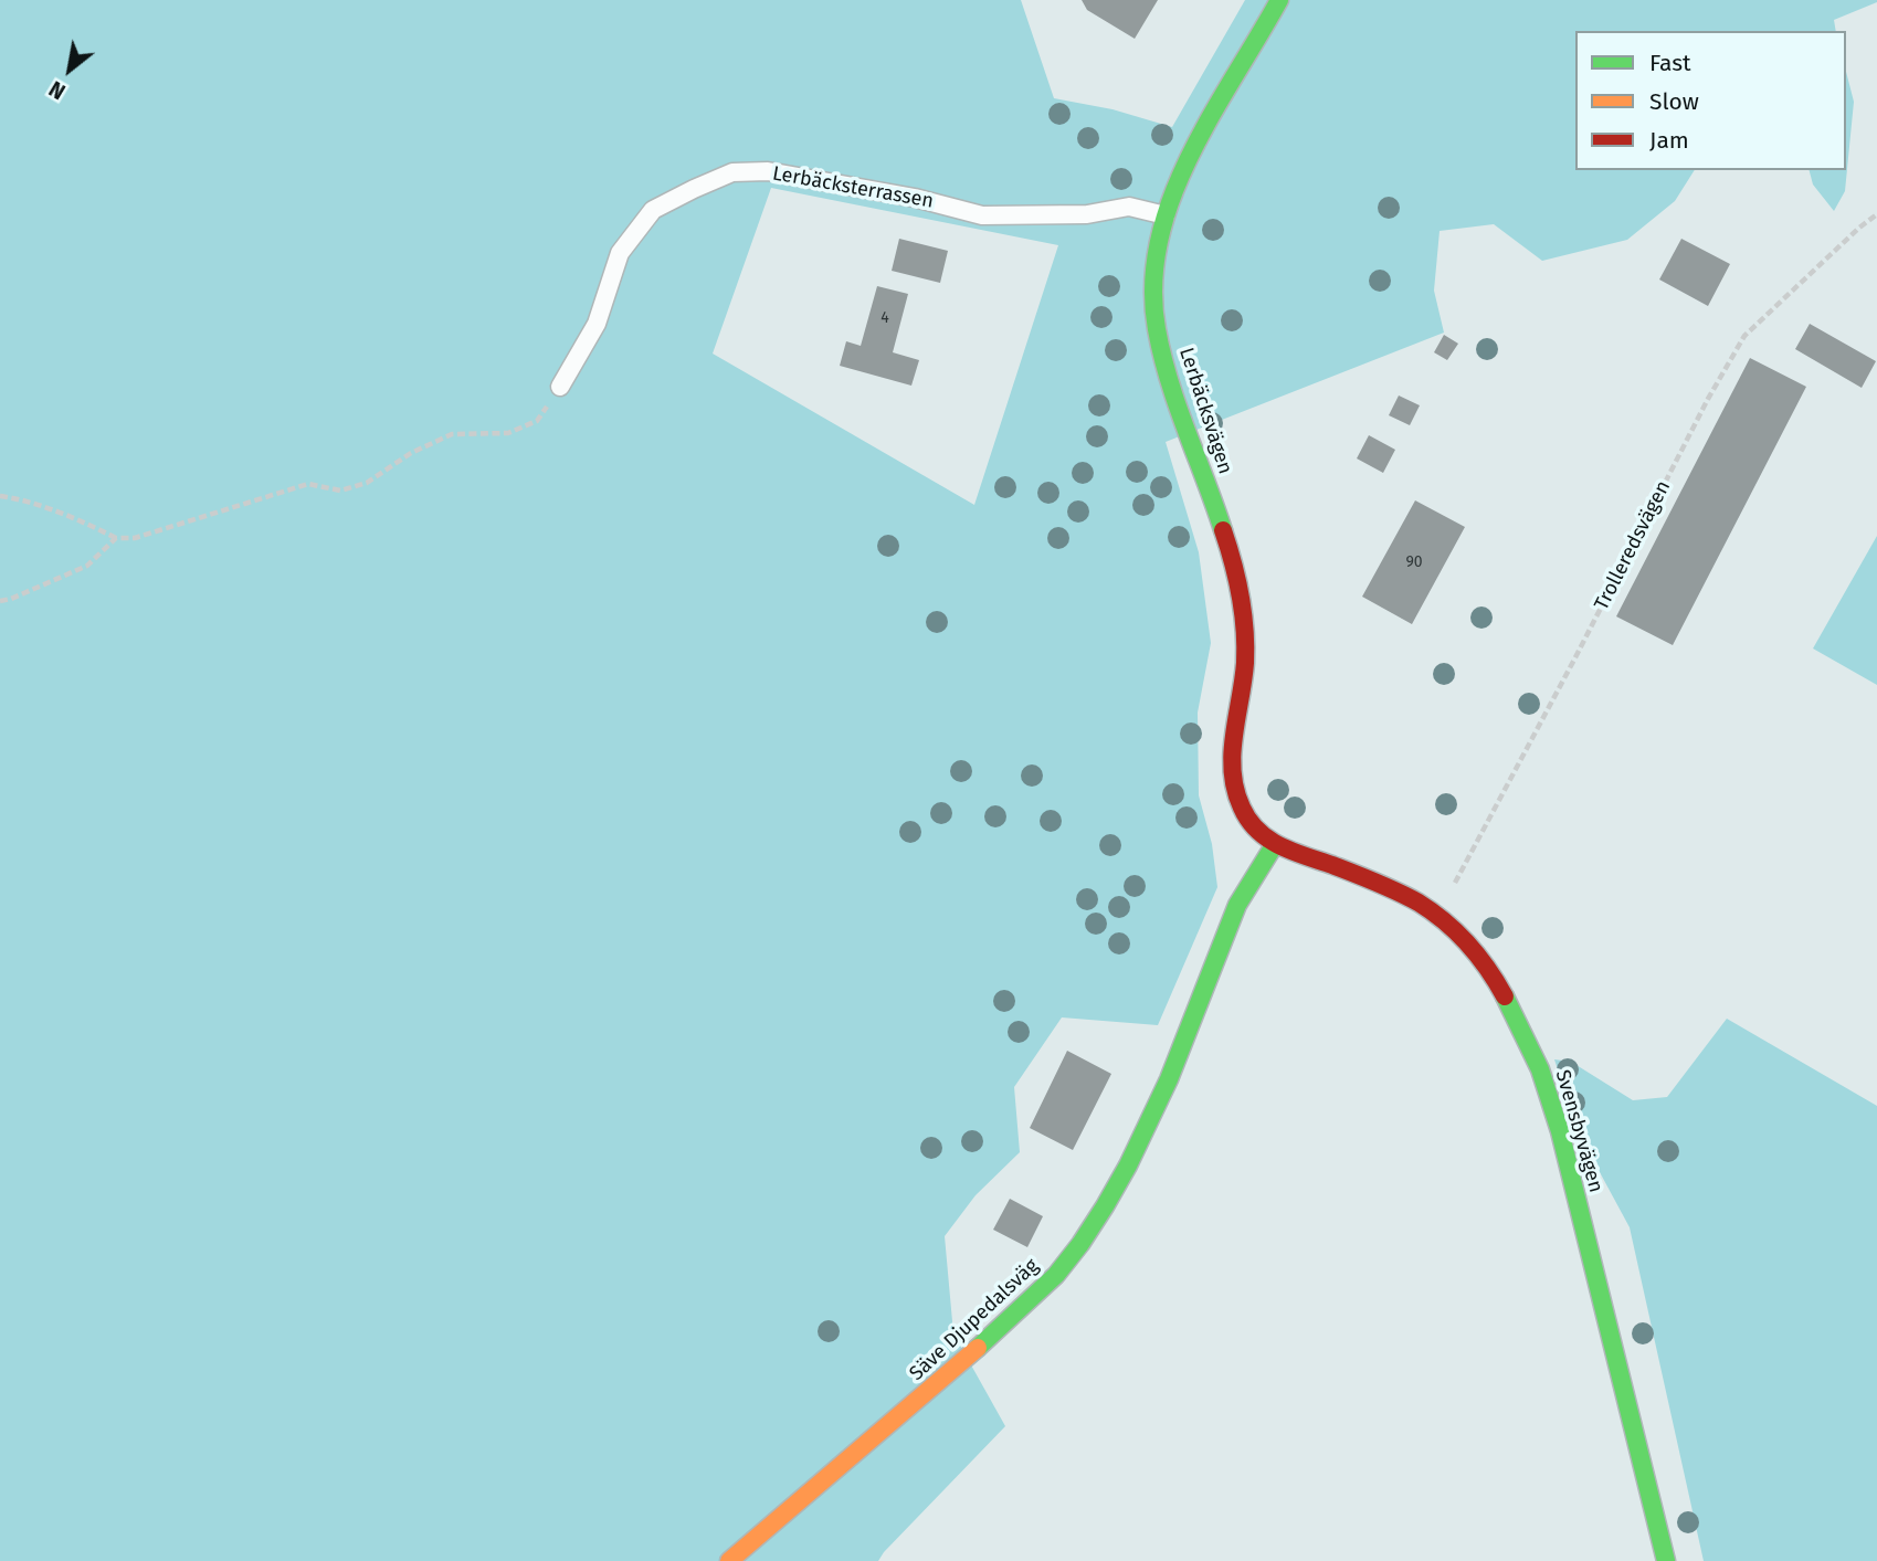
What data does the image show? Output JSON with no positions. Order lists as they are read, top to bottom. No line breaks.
{"streets":{"street":["Lerbäcksvägen","Svensbyvägen","Säve Djupedalsväg"],"lane":["Lerbäcksterrassen"],"path":["Trolleredsvägen"]},"crossings":[["Lerbäcksterrassen","Lerbäcksvägen"],["Lerbäcksvägen","Svensbyvägen"],["Lerbäcksvägen","Säve Djupedalsväg"],["Trolleredsvägen","Svensbyvägen"],["Svensbyvägen","Säve Djupedalsväg"]],"house_numbers":["4","90"],"legend":["Fast","Slow","Jam"],"north":"bottom left"}
